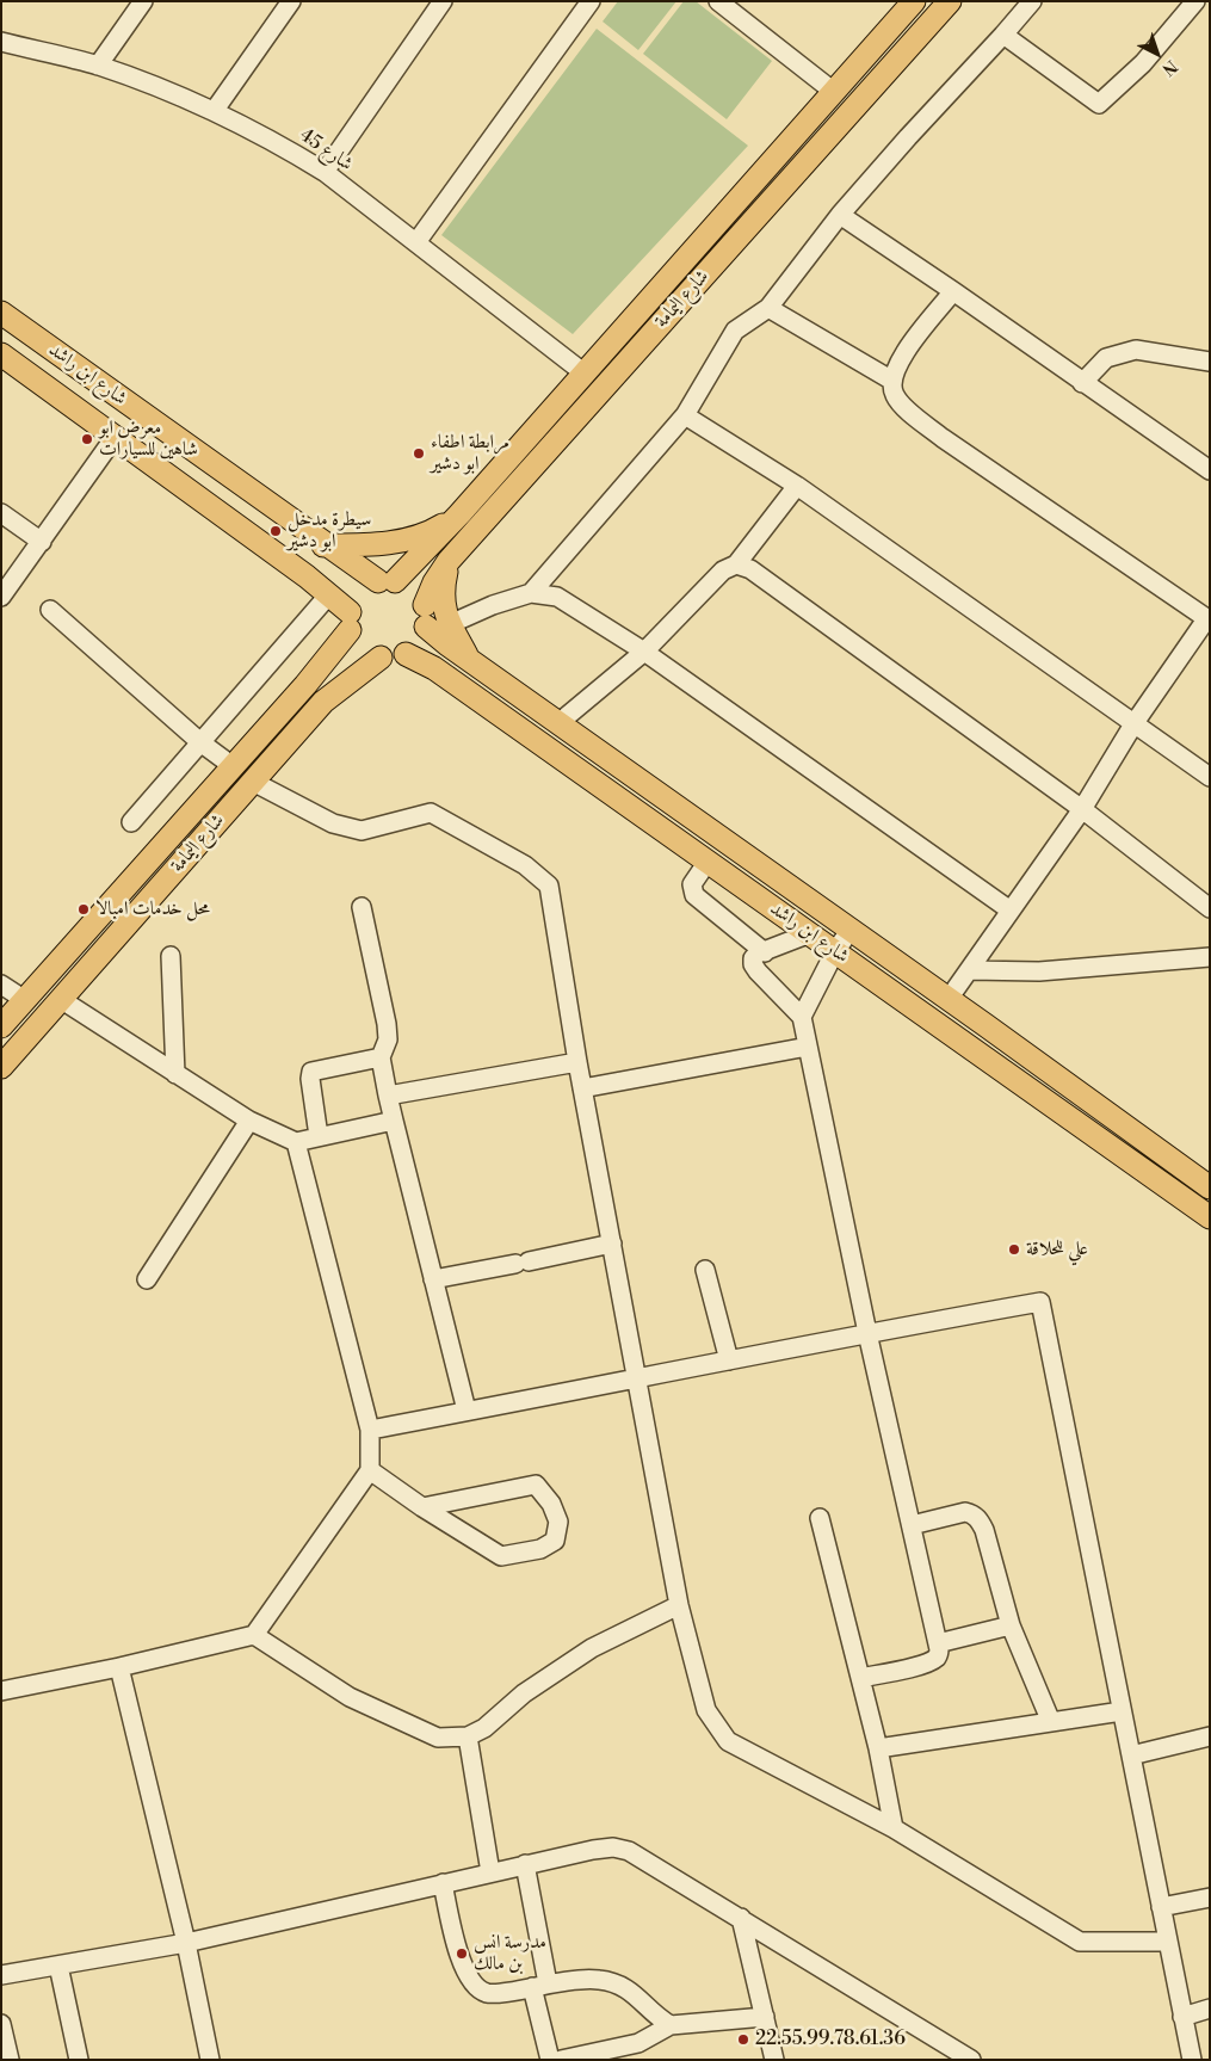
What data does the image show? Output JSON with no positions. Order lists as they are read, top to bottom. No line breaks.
{"streets":{"main road":["شارع اليمامة","شارع ابن راشد"],"street":["شارع 45"]},"crossings":[["شارع 45","شارع اليمامة"],["شارع اليمامة","شارع ابن راشد"]],"places":["معرض ابو شاهين للسيارات","مرابطة اطفاء ابو دشير","سيطرة مدخل ابو دشير","محل خدمات امبالا","علي للحلاقة","مدرسة انس بن مالك","22.55.99.78.61.36"],"north":"bottom right"}
